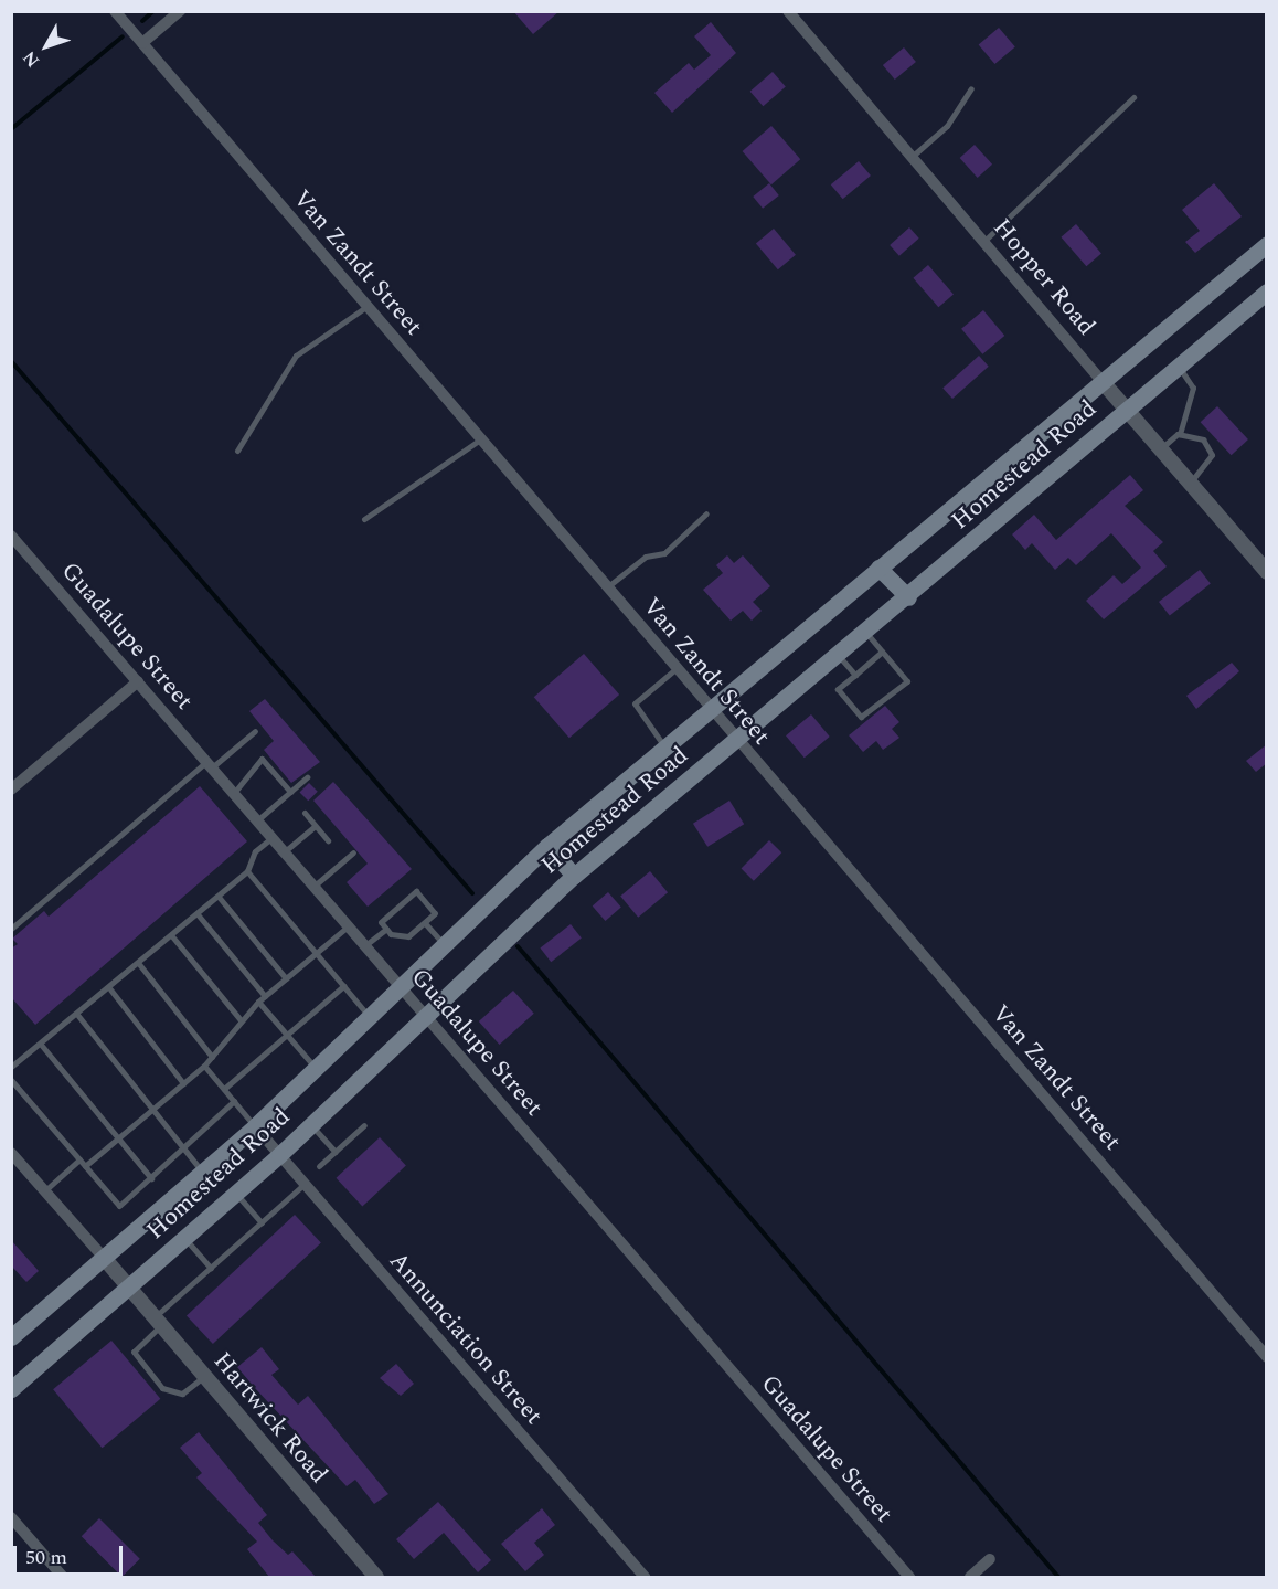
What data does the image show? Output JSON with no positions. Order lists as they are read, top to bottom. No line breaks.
{"streets":{"main road":["Homestead Road"],"street":["Van Zandt Street","Hopper Road","Guadalupe Street","Annunciation Street","Hartwick Road"]},"crossings":[["Van Zandt Street","Homestead Road"],["Hopper Road","Homestead Road"],["Homestead Road","Guadalupe Street"],["Homestead Road","Annunciation Street"],["Homestead Road","Hartwick Road"]],"scale_bar":"50 m","north":"bottom left"}
